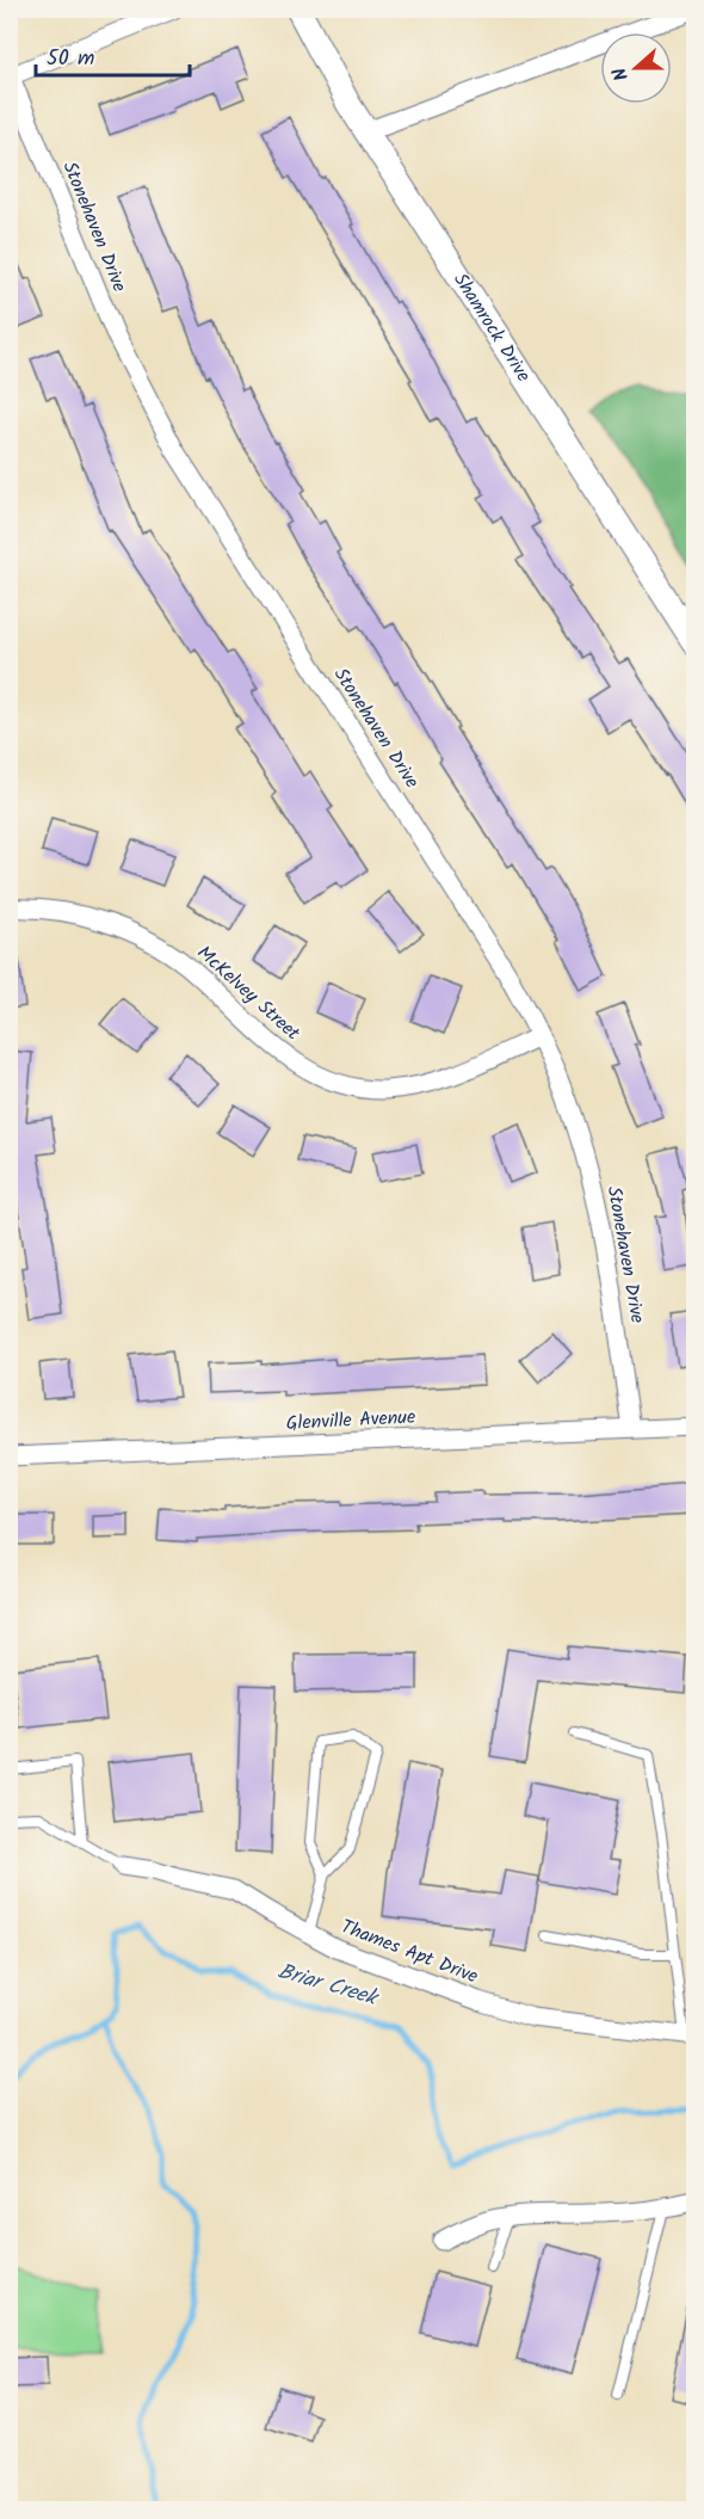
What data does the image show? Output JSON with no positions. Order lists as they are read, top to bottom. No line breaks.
{"streets":{"street":["Stonehaven Drive","Shamrock Drive","McKelvey Street","Glenville Avenue","Thames Apt Drive"]},"crossings":[["Stonehaven Drive","McKelvey Street"],["Stonehaven Drive","Glenville Avenue"]],"water":["Briar Creek"],"scale_bar":"50 m","north":"left"}
